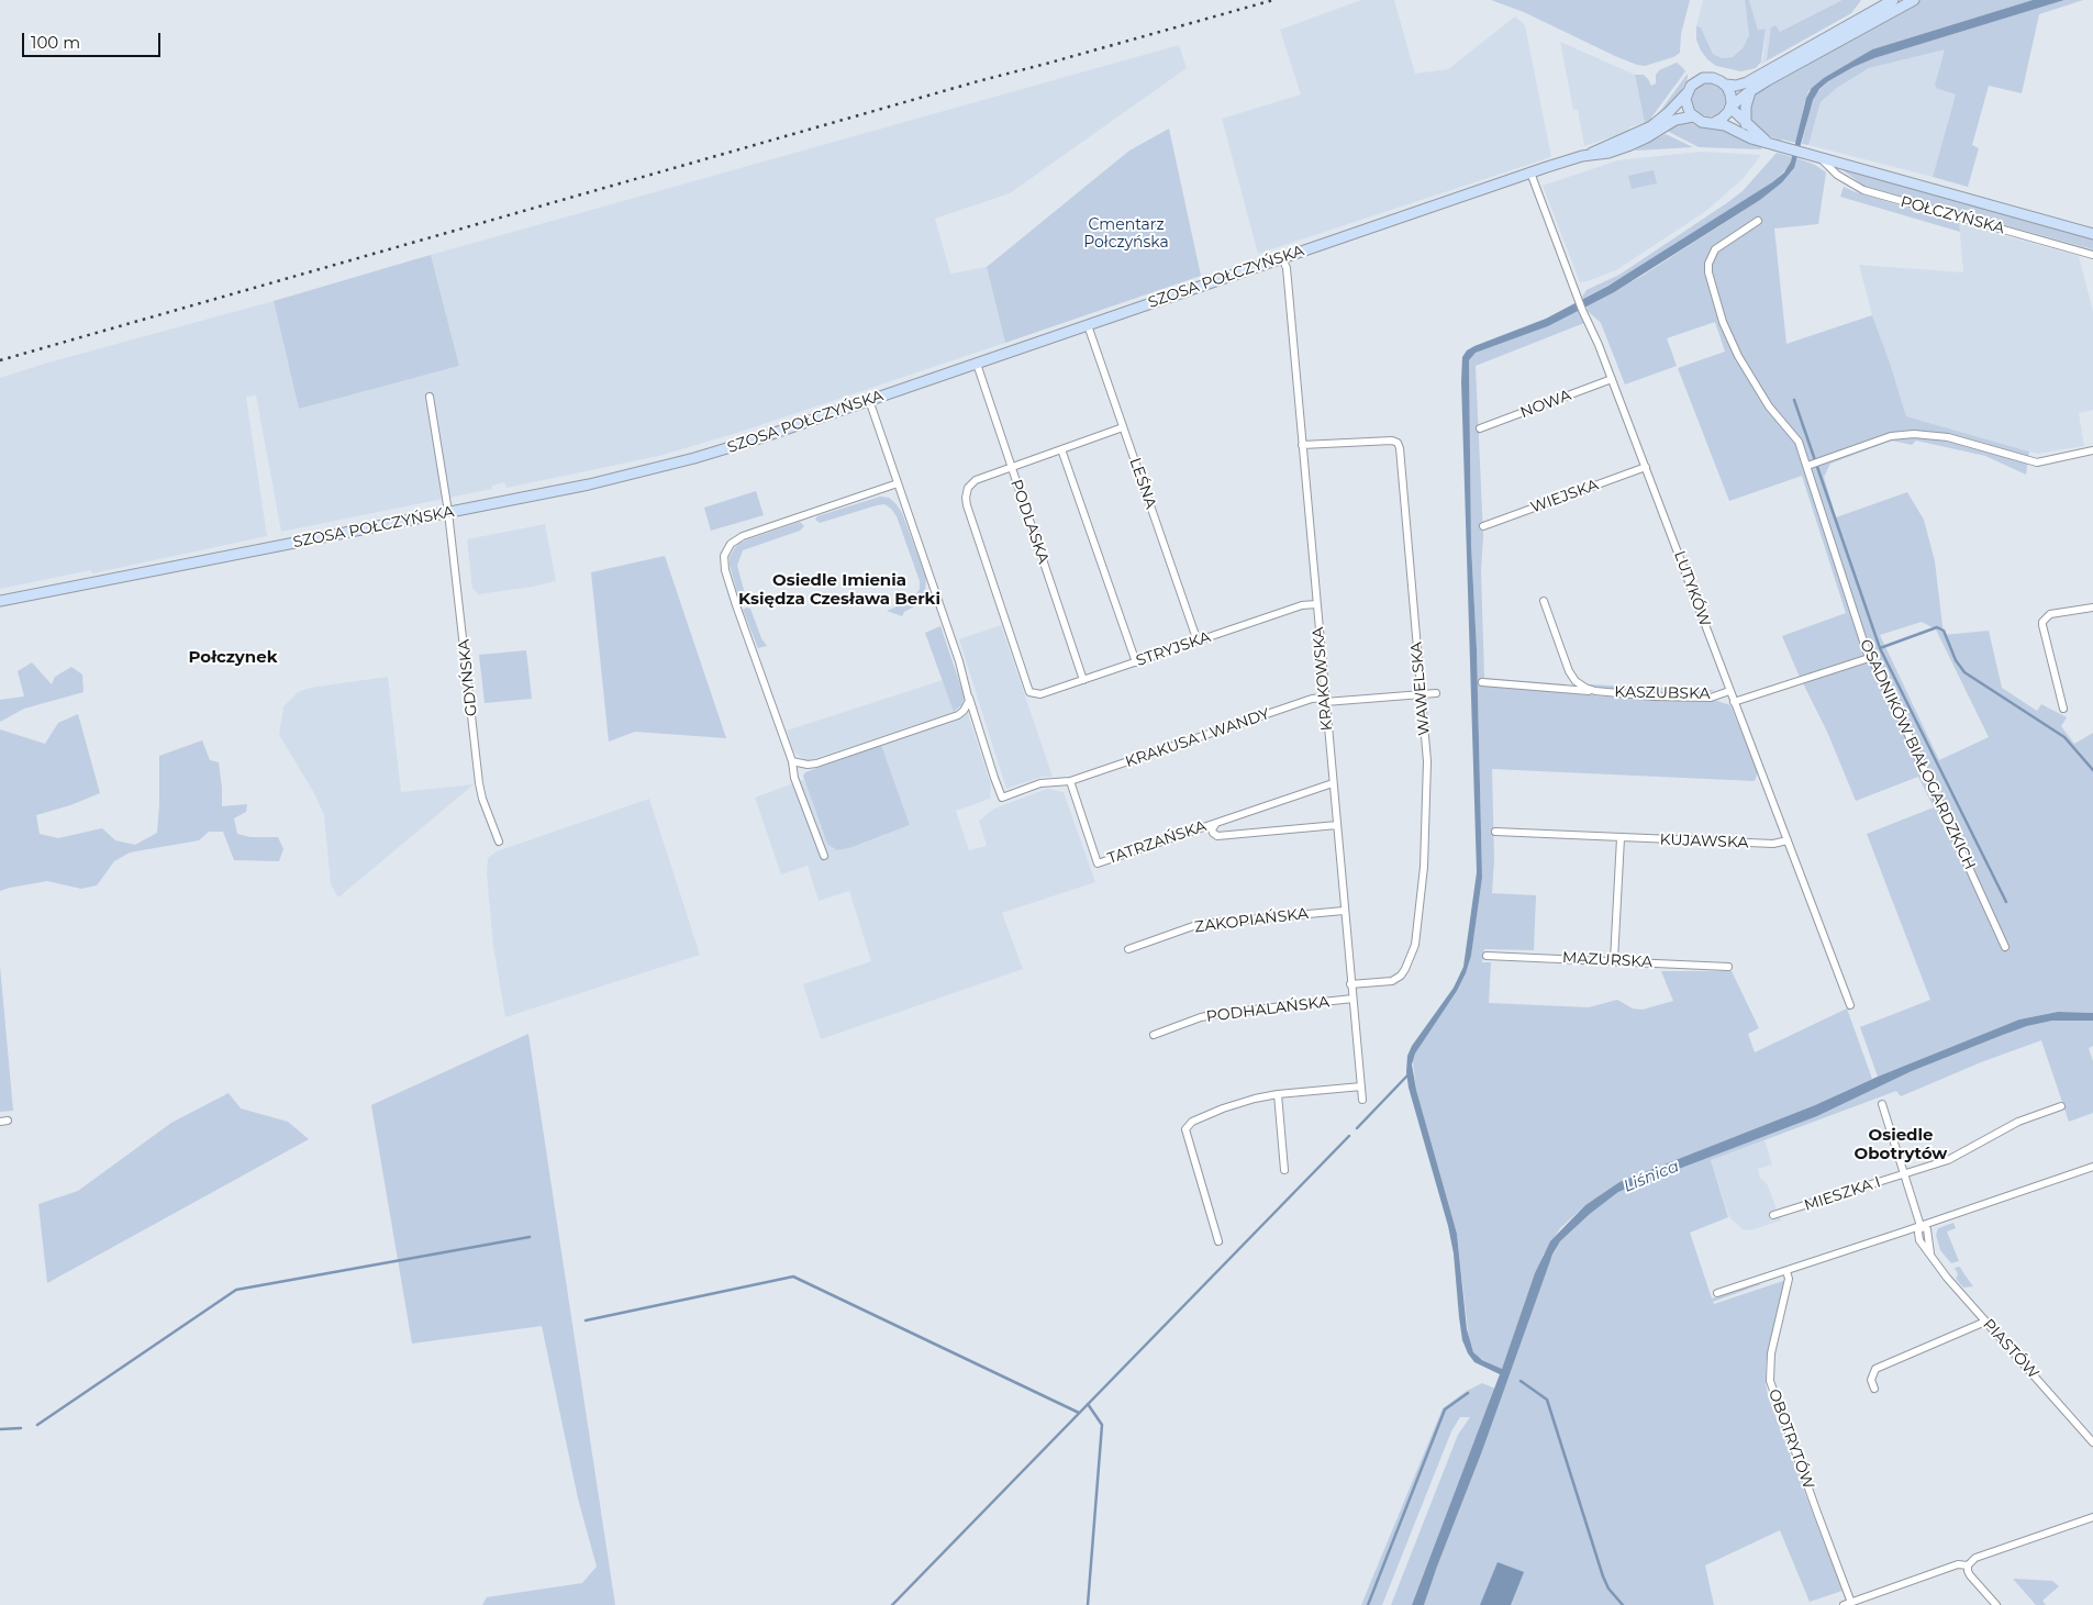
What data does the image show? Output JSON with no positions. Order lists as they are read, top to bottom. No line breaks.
{"streets":{"main road":["POŁCZYŃSKA","SZOSA POŁCZYŃSKA"],"street":["NOWA","LEŚNA","WIEJSKA","PODLASKA","LUTYKÓW","STRYJSKA","GDYŃSKA","KRAKOWSKA","WAWELSKA","KASZUBSKA","KRAKUSA I WANDY","OSADNIKÓW BIAŁOGARDZKICH","KUJAWSKA","TATRZAŃSKA","ZAKOPIAŃSKA","MAZURSKA","PODHALAŃSKA","MIESZKA I","PIASTÓW","OBOTRYTÓW"]},"crossings":[["POŁCZYŃSKA","SZOSA POŁCZYŃSKA"],["SZOSA POŁCZYŃSKA","LEŚNA"],["SZOSA POŁCZYŃSKA","PODLASKA"],["SZOSA POŁCZYŃSKA","LUTYKÓW"],["SZOSA POŁCZYŃSKA","GDYŃSKA"],["SZOSA POŁCZYŃSKA","KRAKOWSKA"],["NOWA","LUTYKÓW"],["LEŚNA","STRYJSKA"],["WIEJSKA","LUTYKÓW"],["PODLASKA","STRYJSKA"],["LUTYKÓW","KASZUBSKA"],["LUTYKÓW","KUJAWSKA"],["STRYJSKA","KRAKOWSKA"],["KRAKOWSKA","WAWELSKA"],["KRAKOWSKA","KRAKUSA I WANDY"],["KRAKOWSKA","TATRZAŃSKA"],["KRAKOWSKA","ZAKOPIAŃSKA"],["KRAKOWSKA","PODHALAŃSKA"],["WAWELSKA","KRAKUSA I WANDY"],["KRAKUSA I WANDY","TATRZAŃSKA"],["MIESZKA I","PIASTÓW"]],"districts":["Osiedle Imienia Księdza Czesława Berki","Połczynek","Osiedle Obotrytów"],"water":["Liśnica"],"parks":["Cmentarz Połczyńska"],"scale_bar":"100 m"}
